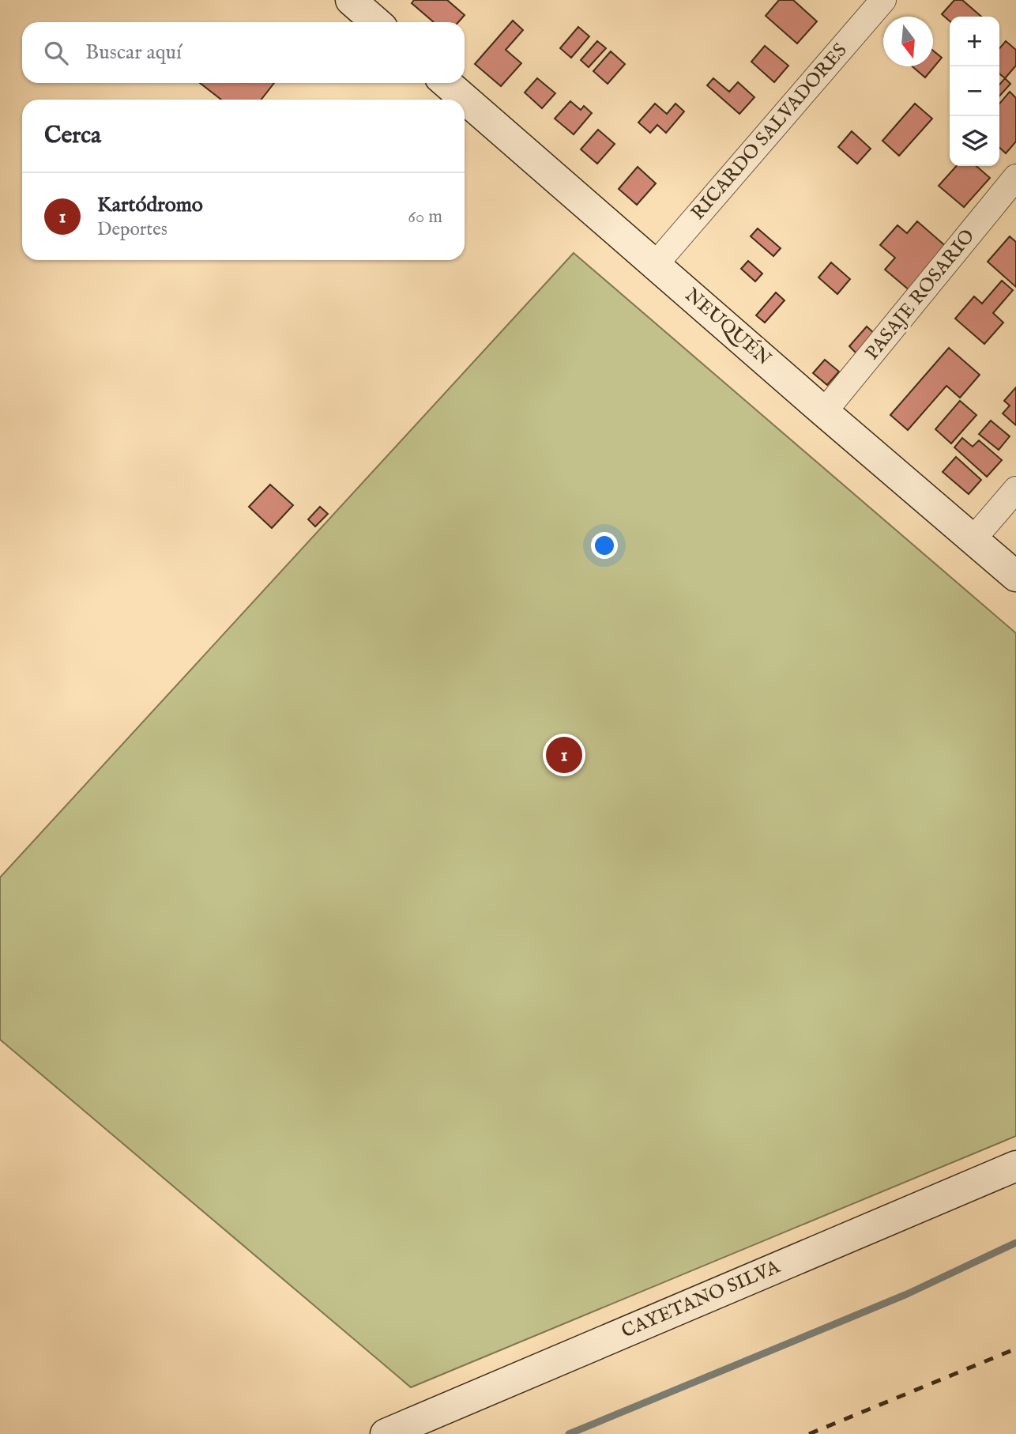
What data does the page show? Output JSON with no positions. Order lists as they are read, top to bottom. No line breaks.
{"streets":{"street":["RICARDO SALVADORES","PASAJE ROSARIO","NEUQUÉN","CAYETANO SILVA"]},"crossings":[["RICARDO SALVADORES","NEUQUÉN"],["PASAJE ROSARIO","NEUQUÉN"]],"north":"bottom","page":{"map_buttons":["+","−"],"search":"Buscar aquí","heading":"Cerca","list":[{"mark":"1","name":"Kartódromo","note":"Deportes","value":"60 m"}],"pins":"1"}}
